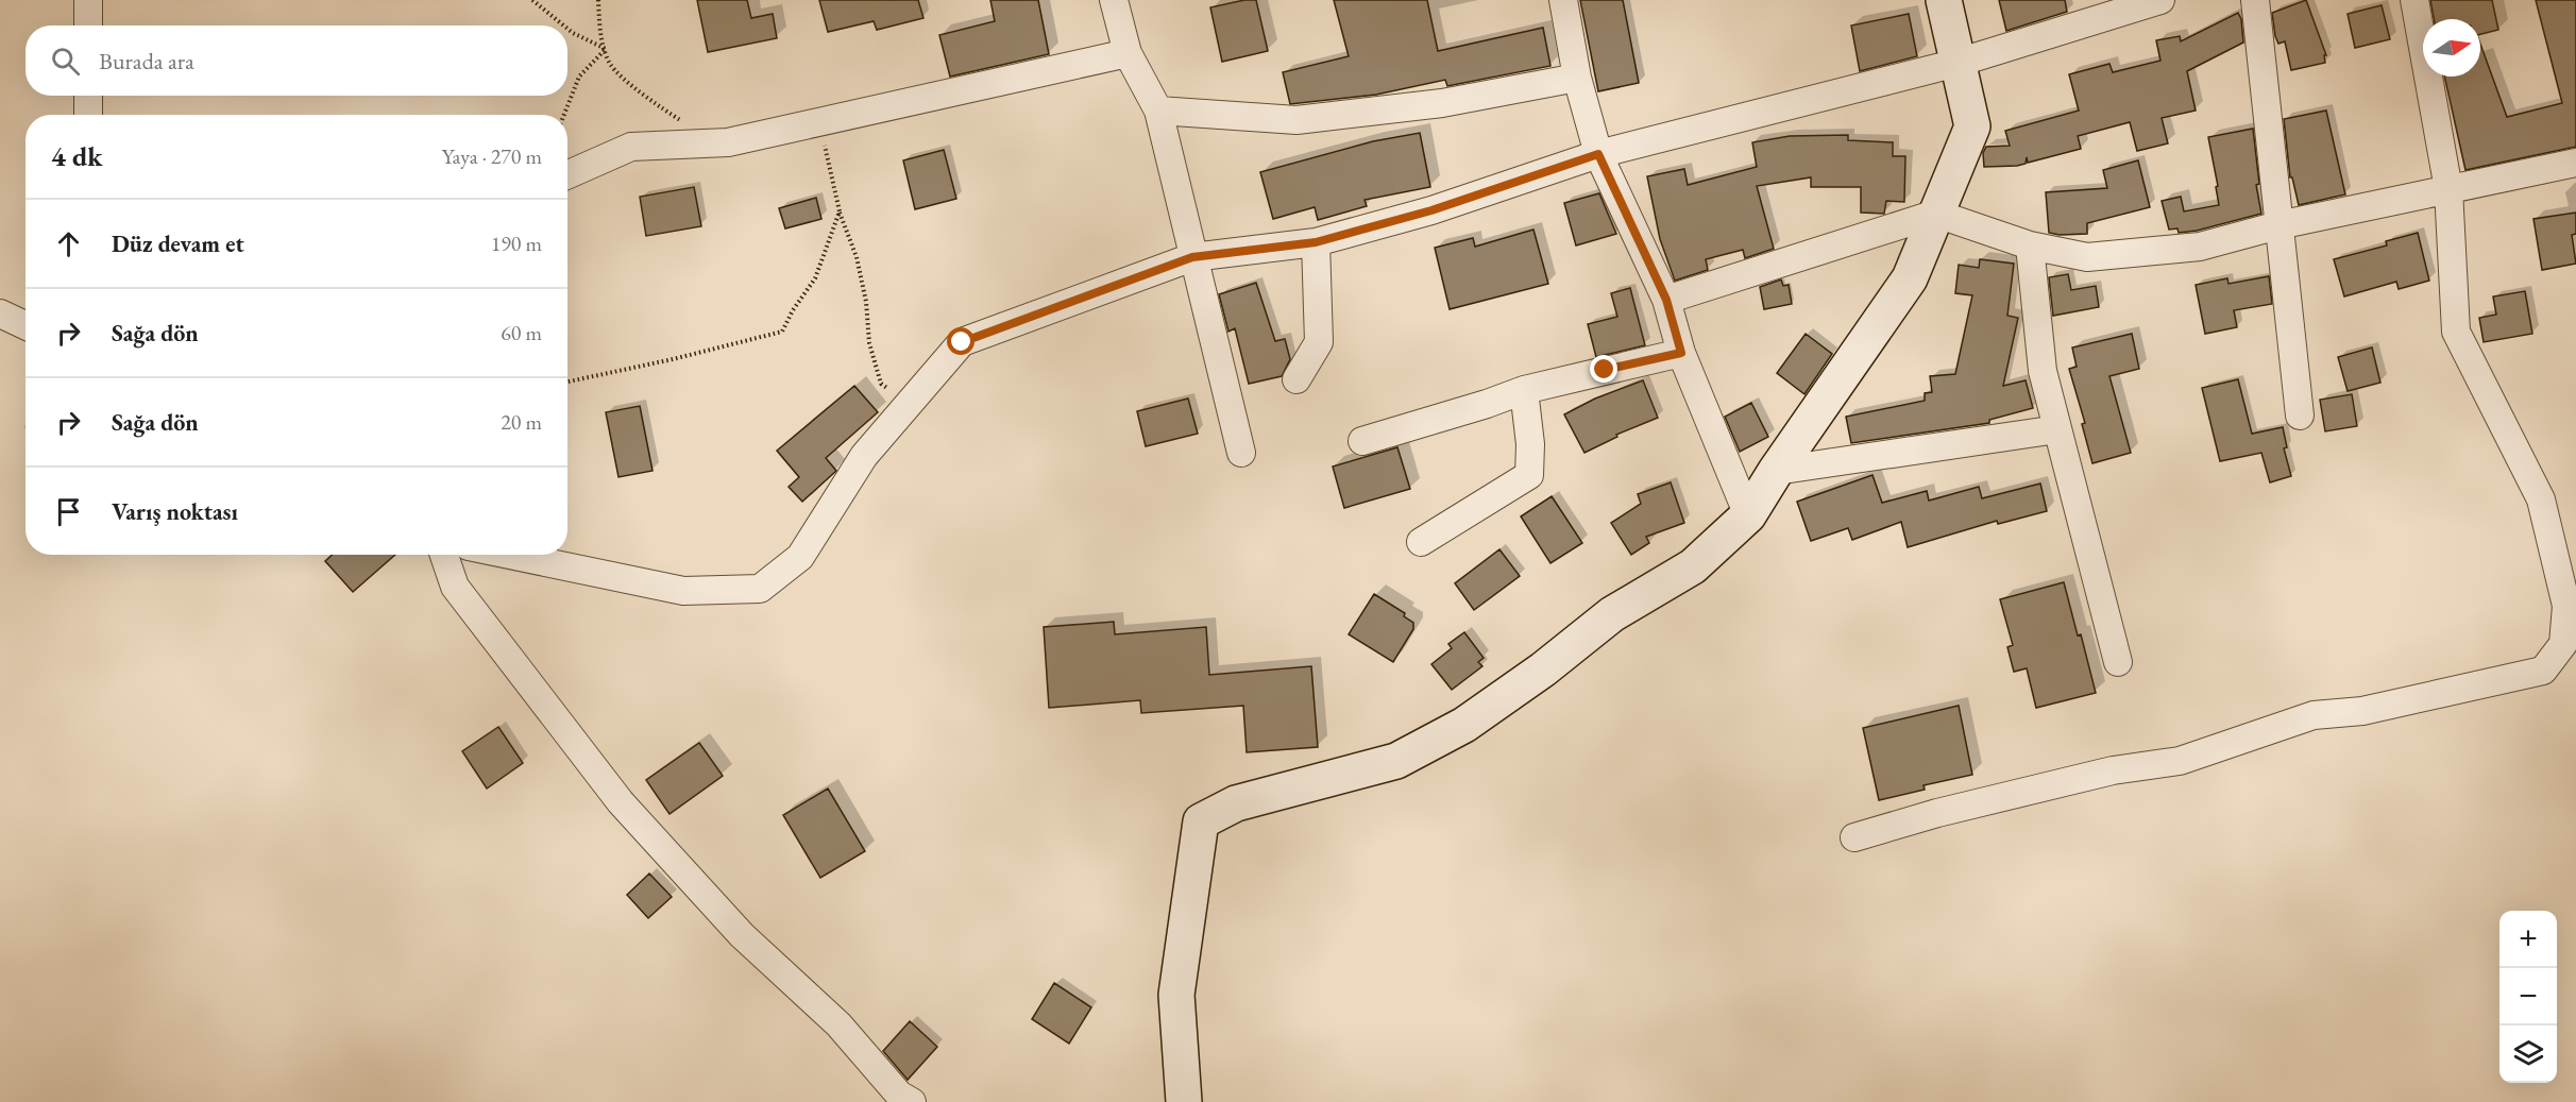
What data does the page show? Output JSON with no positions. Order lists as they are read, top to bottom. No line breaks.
{"north":"right","page":{"search":"Burada ara","heading":["4 dk","Yaya · 270 m"],"list":[["Düz devam et","190 m"],["Sağa dön","60 m"],["Sağa dön","20 m"],"Varış noktası"],"map_buttons":["+","−"]}}
